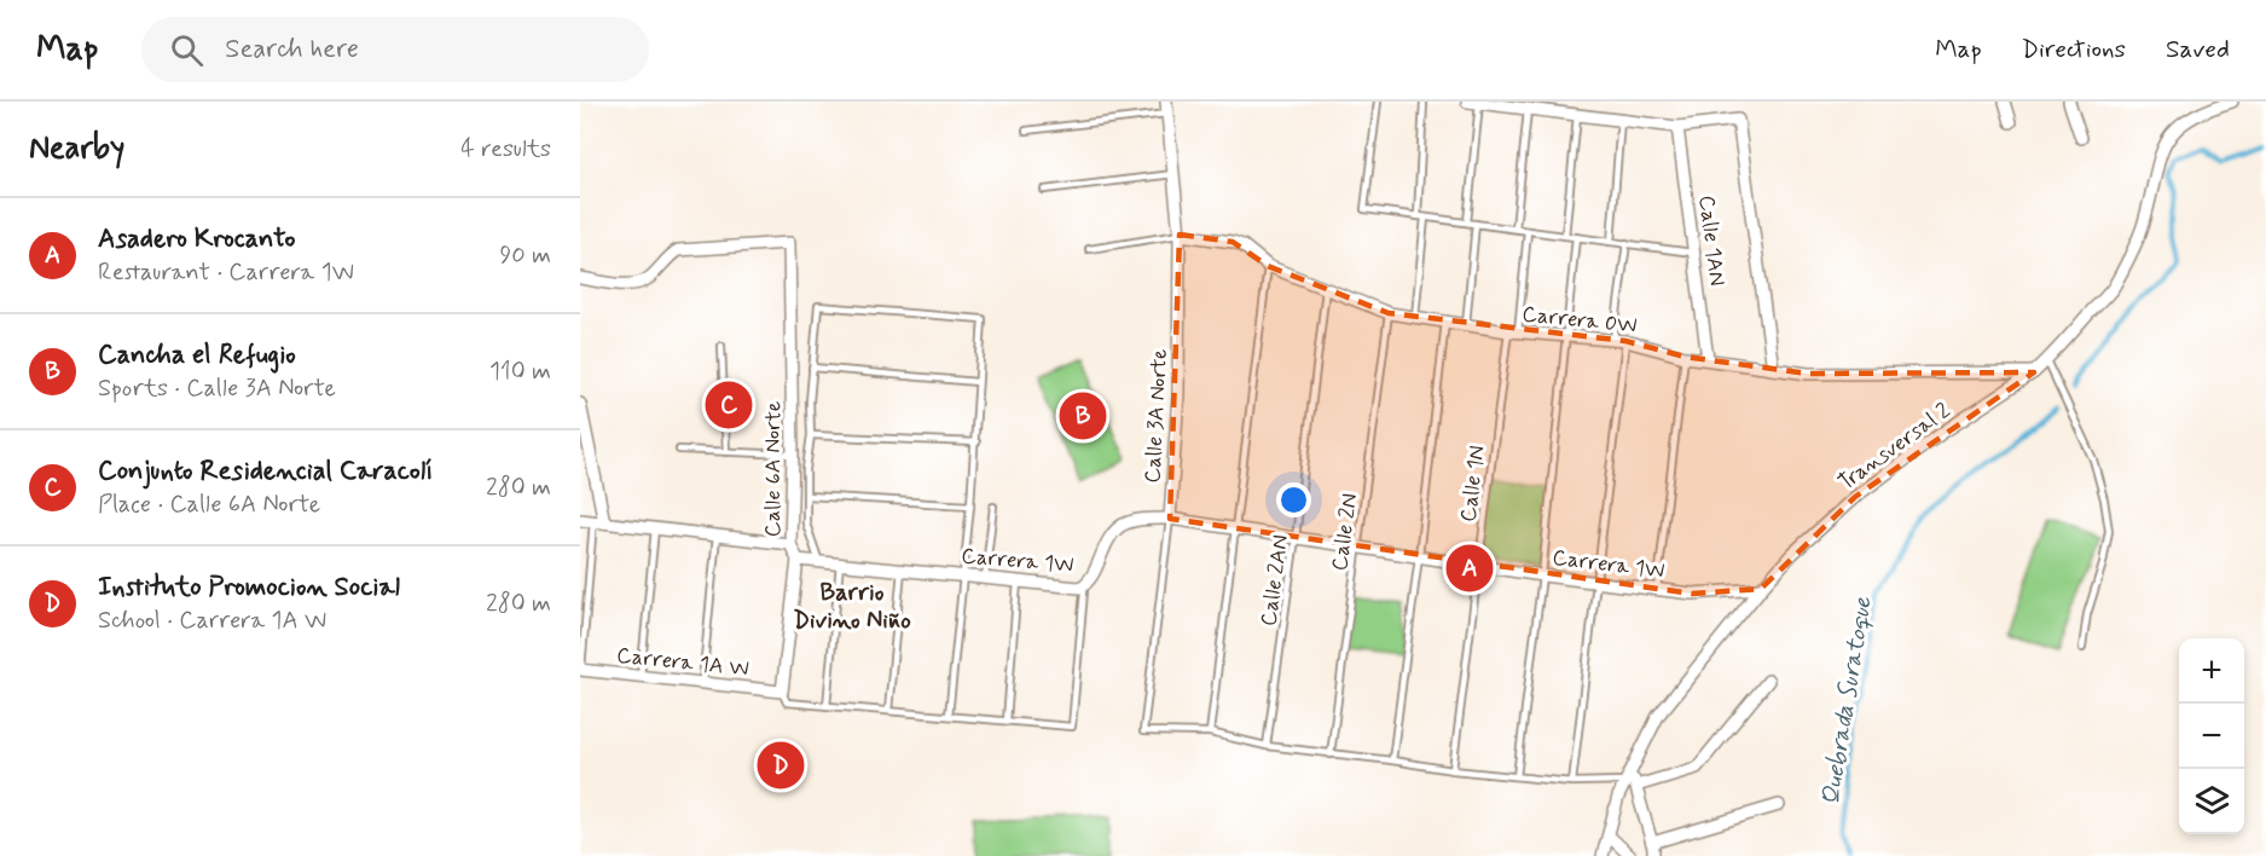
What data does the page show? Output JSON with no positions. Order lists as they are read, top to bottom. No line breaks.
{"streets":{"street":["Calle 1AN","Carrera 0W","Calle 3A Norte","Transversal 2","Calle 6A Norte","Carrera 1W","Carrera 1A W"],"lane":["Calle 1N","Calle 2N","Calle 2AN"]},"crossings":[["Calle 1AN","Carrera 0W"],["Carrera 0W","Calle 3A Norte"],["Carrera 0W","Transversal 2"],["Carrera 0W","Calle 1N"],["Carrera 0W","Calle 2N"],["Carrera 0W","Calle 2AN"],["Calle 3A Norte","Carrera 1W"],["Transversal 2","Carrera 1W"],["Calle 6A Norte","Carrera 1W"],["Calle 6A Norte","Carrera 1A W"],["Calle 1N","Carrera 1W"],["Calle 2N","Carrera 1W"],["Carrera 1W","Calle 2AN"]],"districts":["Barrio Divino Niño"],"water":["Quebrada Suratoque"],"page":{"header":"Map","search":"Search here","nav":["Map","Directions","Saved"],"heading":["Nearby","4 results"],"list":[{"mark":"A","name":"Asadero Krocanto","note":"Restaurant · Carrera 1W","value":"90 m"},{"mark":"B","name":"Cancha el Refugio","note":"Sports · Calle 3A Norte","value":"110 m"},{"mark":"C","name":"Conjunto Residencial Caracolí","note":"Place · Calle 6A Norte","value":"280 m"},{"mark":"D","name":"Instituto Promocion Social","note":"School · Carrera 1A W","value":"280 m"}],"pins":["C","B","A","D"],"map_buttons":["+","−"]}}
